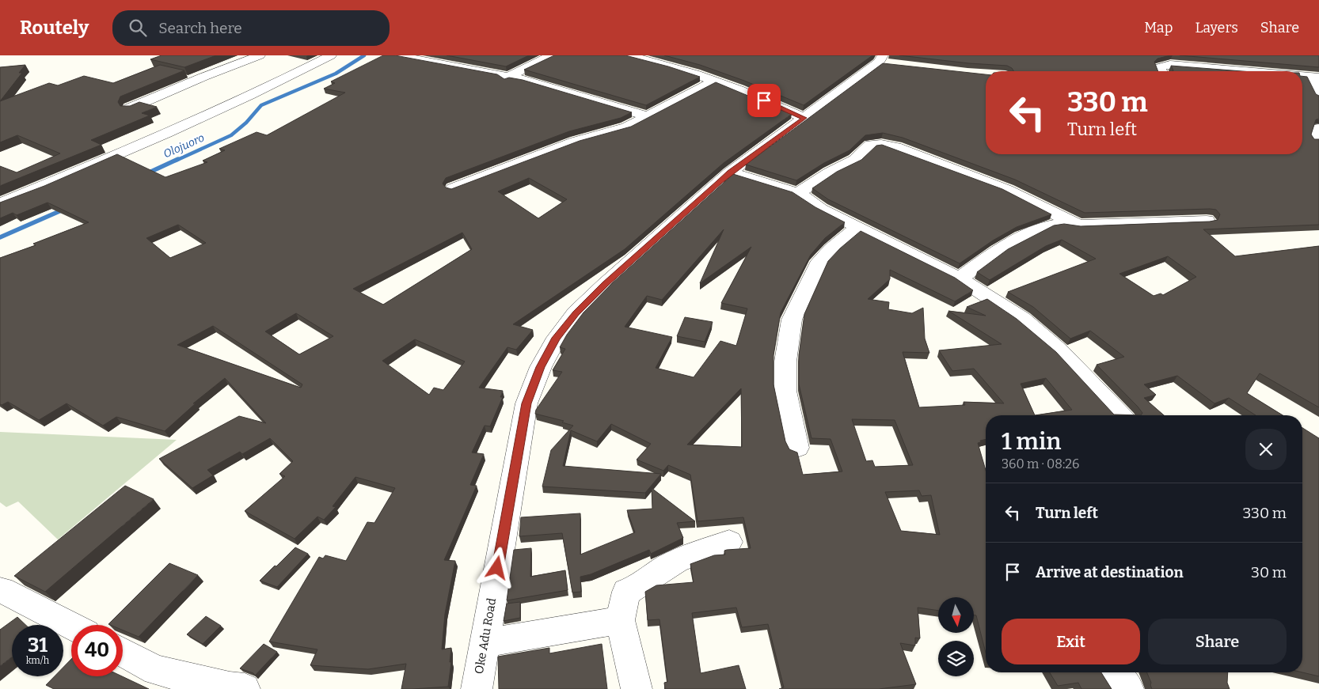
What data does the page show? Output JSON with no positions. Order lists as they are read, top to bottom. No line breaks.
{"streets":{"street":["Oke Adu Road"]},"water":["Olojuoro"],"north":"bottom","page":{"header":"Routely","search":"Search here","nav":["Map","Layers","Share"],"turn":["330 m","Turn left"],"heading":["1 min","360 m · 08:26"],"list":[{"name":"Turn left","value":"330 m"},{"name":"Arrive at destination","value":"30 m"}],"buttons":["Exit","Share"],"speed":"31 km/h","limit":"40"}}
